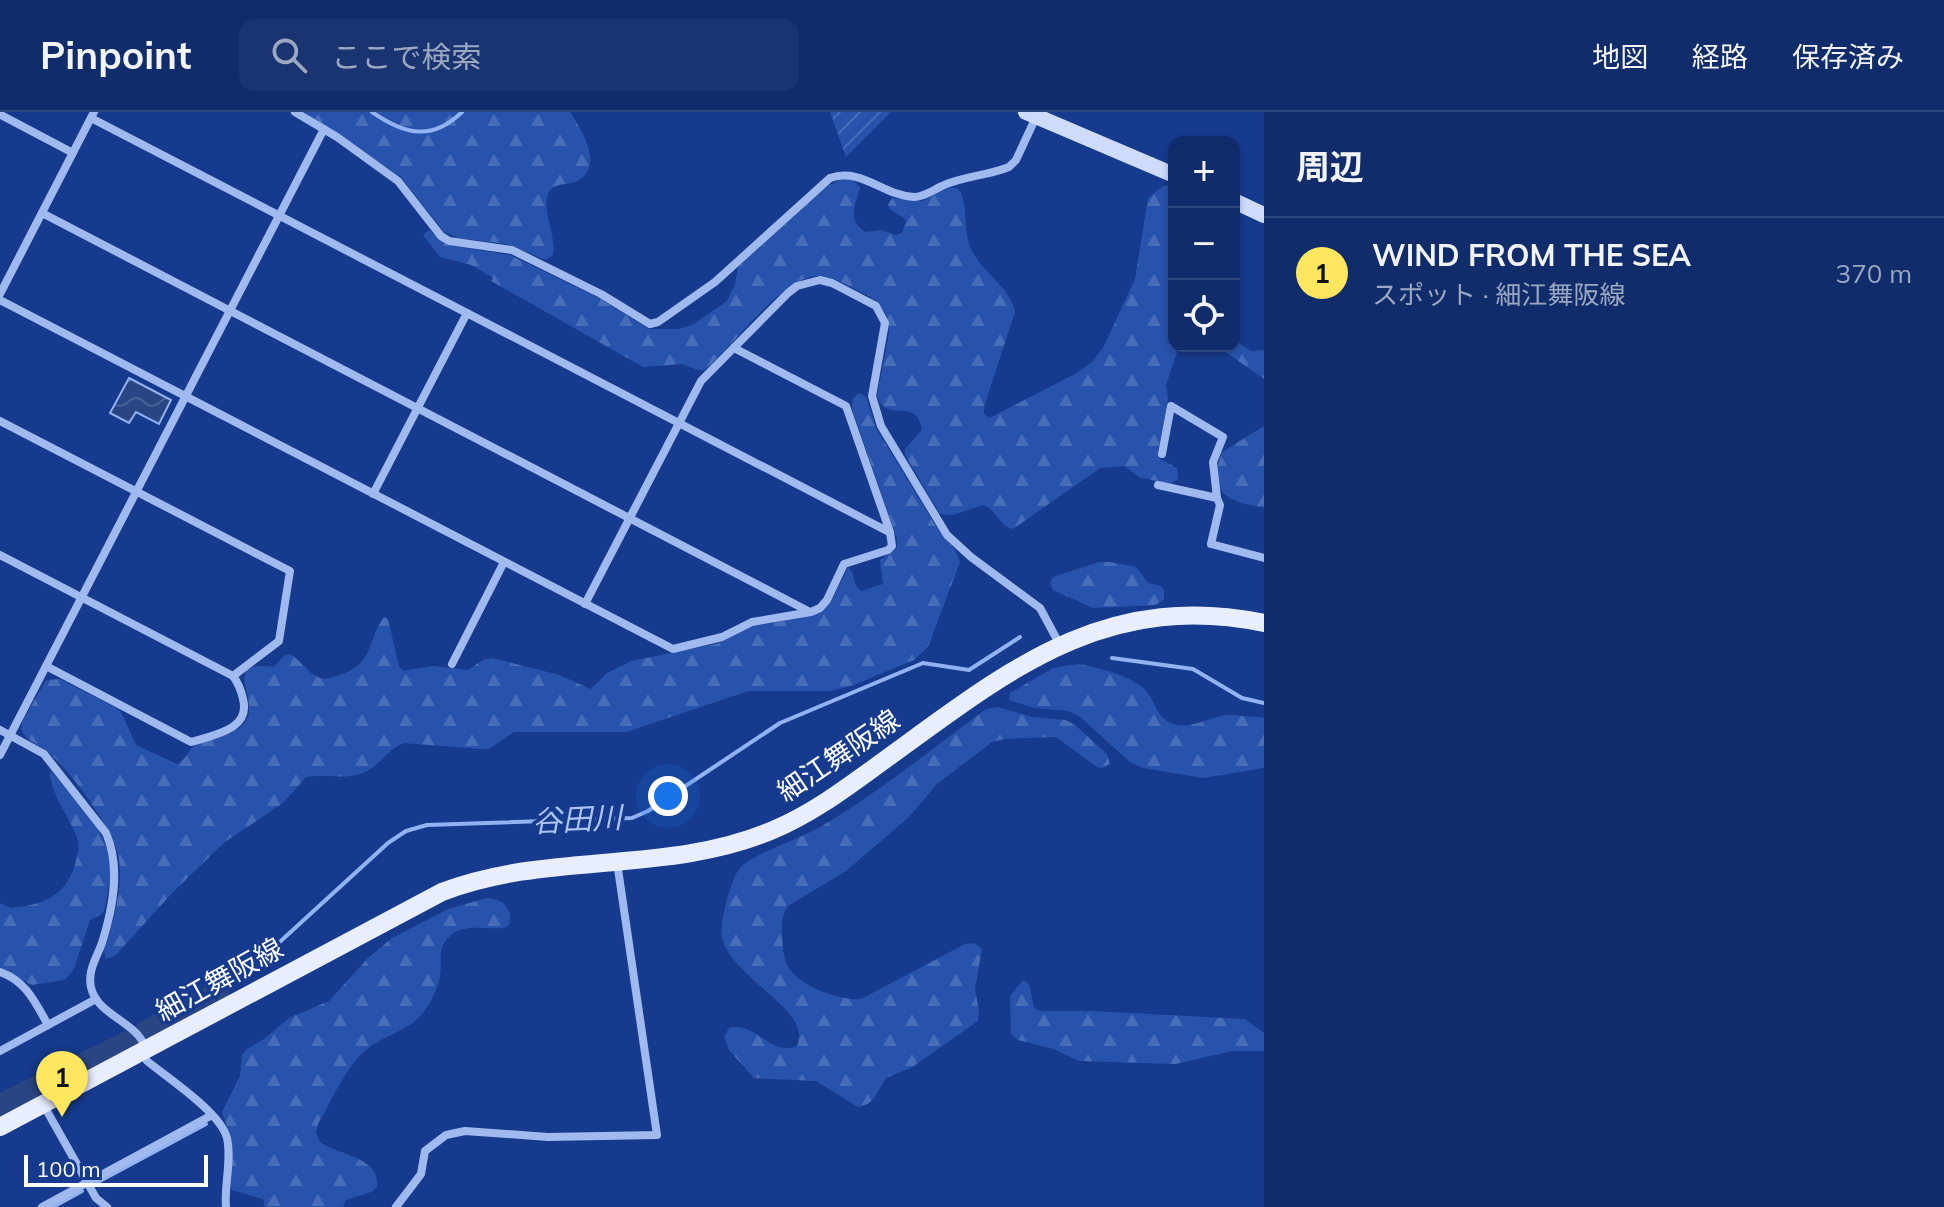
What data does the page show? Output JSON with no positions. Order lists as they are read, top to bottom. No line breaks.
{"streets":{"main road":["細江舞阪線"]},"water":["谷田川"],"scale_bar":"100 m","page":{"header":"Pinpoint","search":"ここで検索","nav":["地図","経路","保存済み"],"heading":"周辺","map_buttons":["+","−"],"list":[{"mark":"1","name":"WIND FROM THE SEA","note":"スポット · 細江舞阪線","value":"370 m"}],"pins":"1","scale":"100 m"}}
